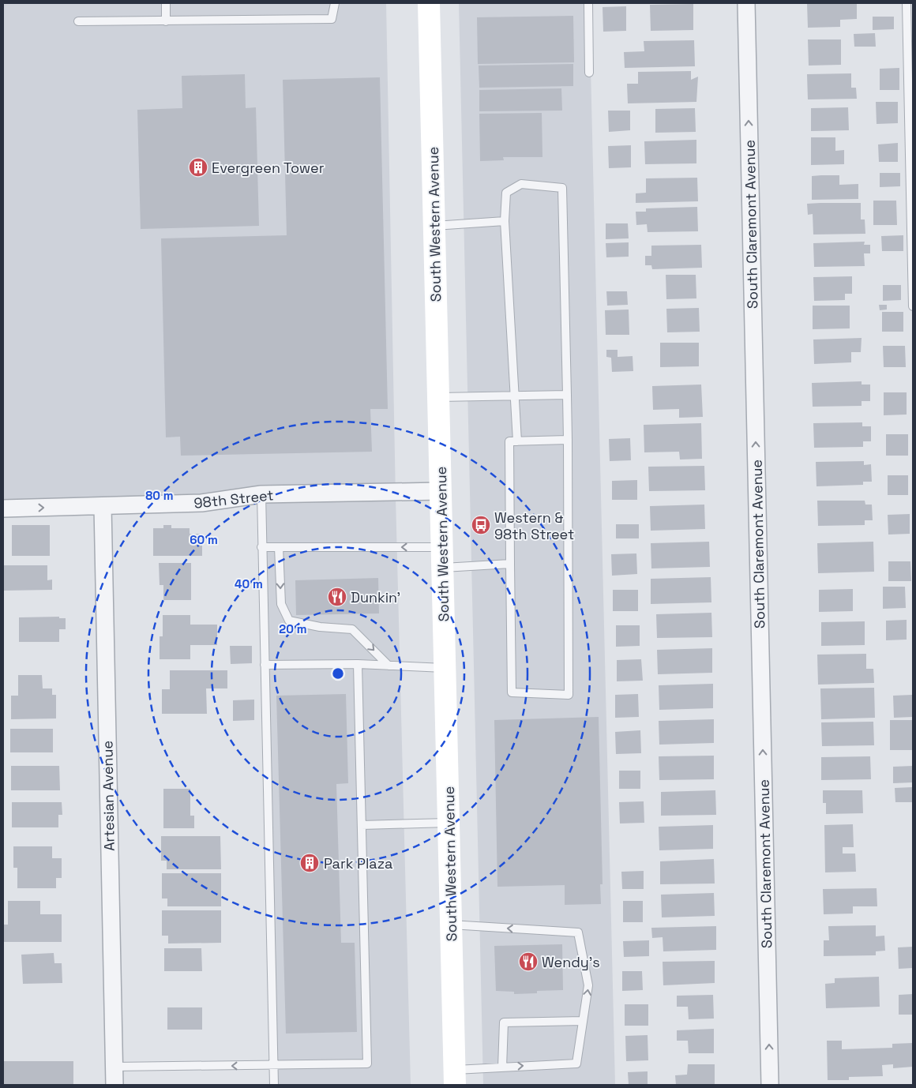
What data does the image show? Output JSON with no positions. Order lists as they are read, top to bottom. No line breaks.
{"streets":{"main road":["South Western Avenue"],"street":["South Claremont Avenue","98th Street","Artesian Avenue"]},"crossings":[["South Western Avenue","98th Street"],["98th Street","Artesian Avenue"]],"one_way":["South Claremont Avenue"],"places":{"building":["Evergreen Tower","Park Plaza"],"bus stop":["Western & 98th Street"],"restaurant":["Dunkin'","Wendy's"]},"rings":["80 m","60 m","40 m","20 m"]}
